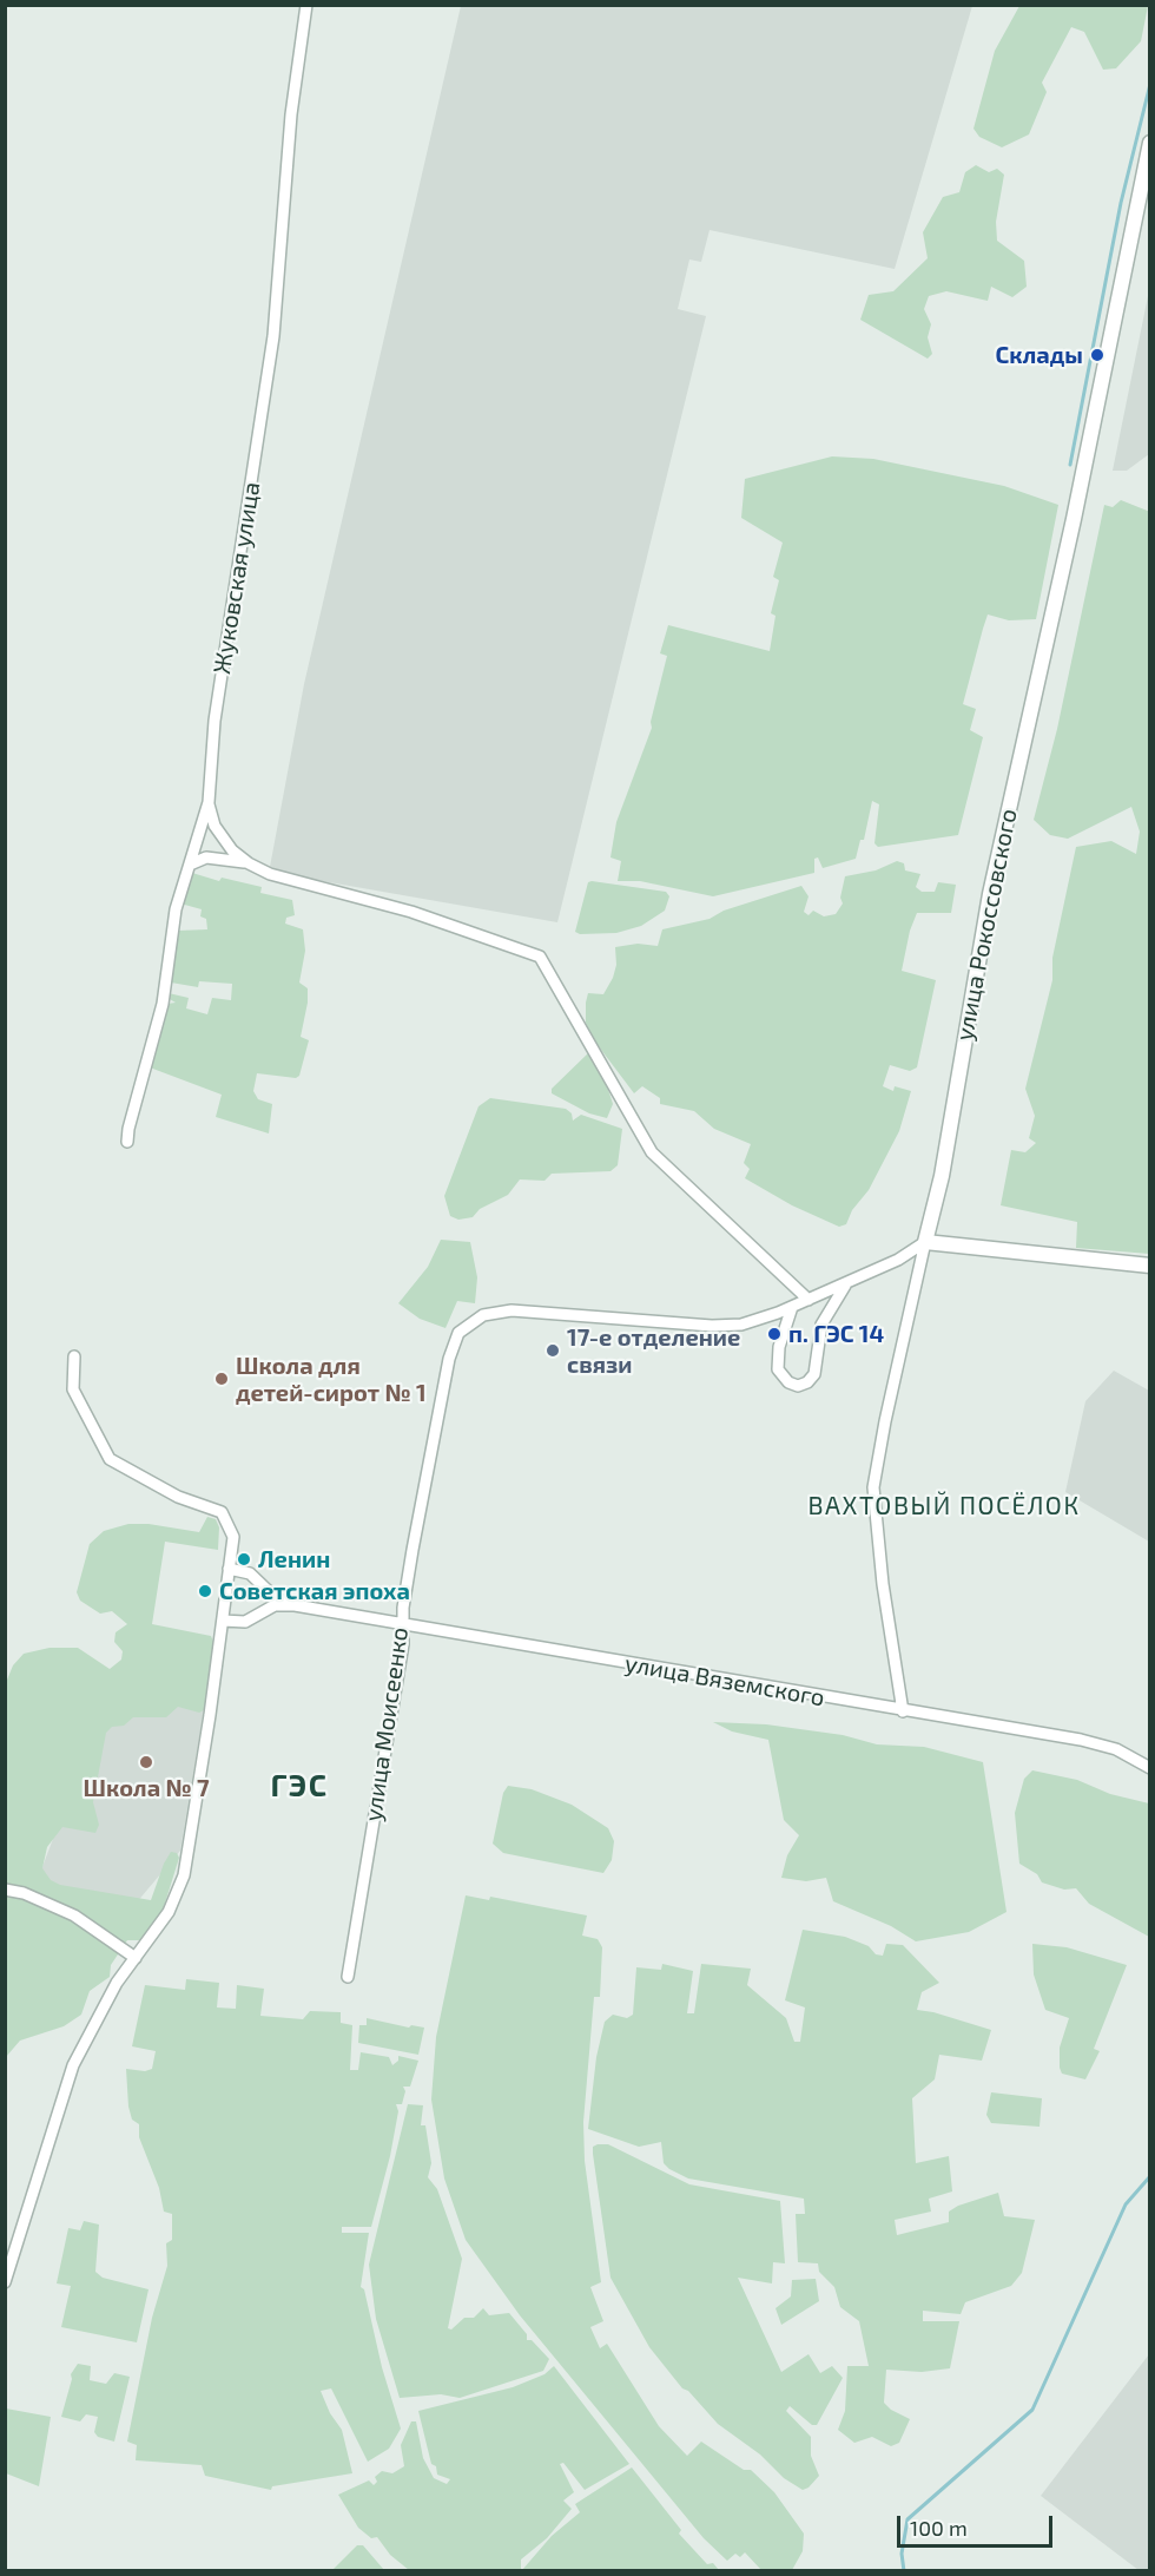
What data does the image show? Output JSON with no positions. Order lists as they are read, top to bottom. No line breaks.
{"streets":{"street":["Жуковская улица","улица Рокоссовского","улица Вяземского","улица Моисеенко"]},"crossings":[["улица Рокоссовского","улица Вяземского"],["улица Рокоссовского","улица Моисеенко"],["улица Вяземского","улица Моисеенко"]],"districts":["ВАХТОВЫЙ ПОСЁЛОК","ГЭС"],"places":["Склады","п. ГЭС 14","17-е отделение связи","Школа для детей-сирот № 1","Ленин","Советская эпоха","Школа № 7"],"scale_bar":"100 m"}
